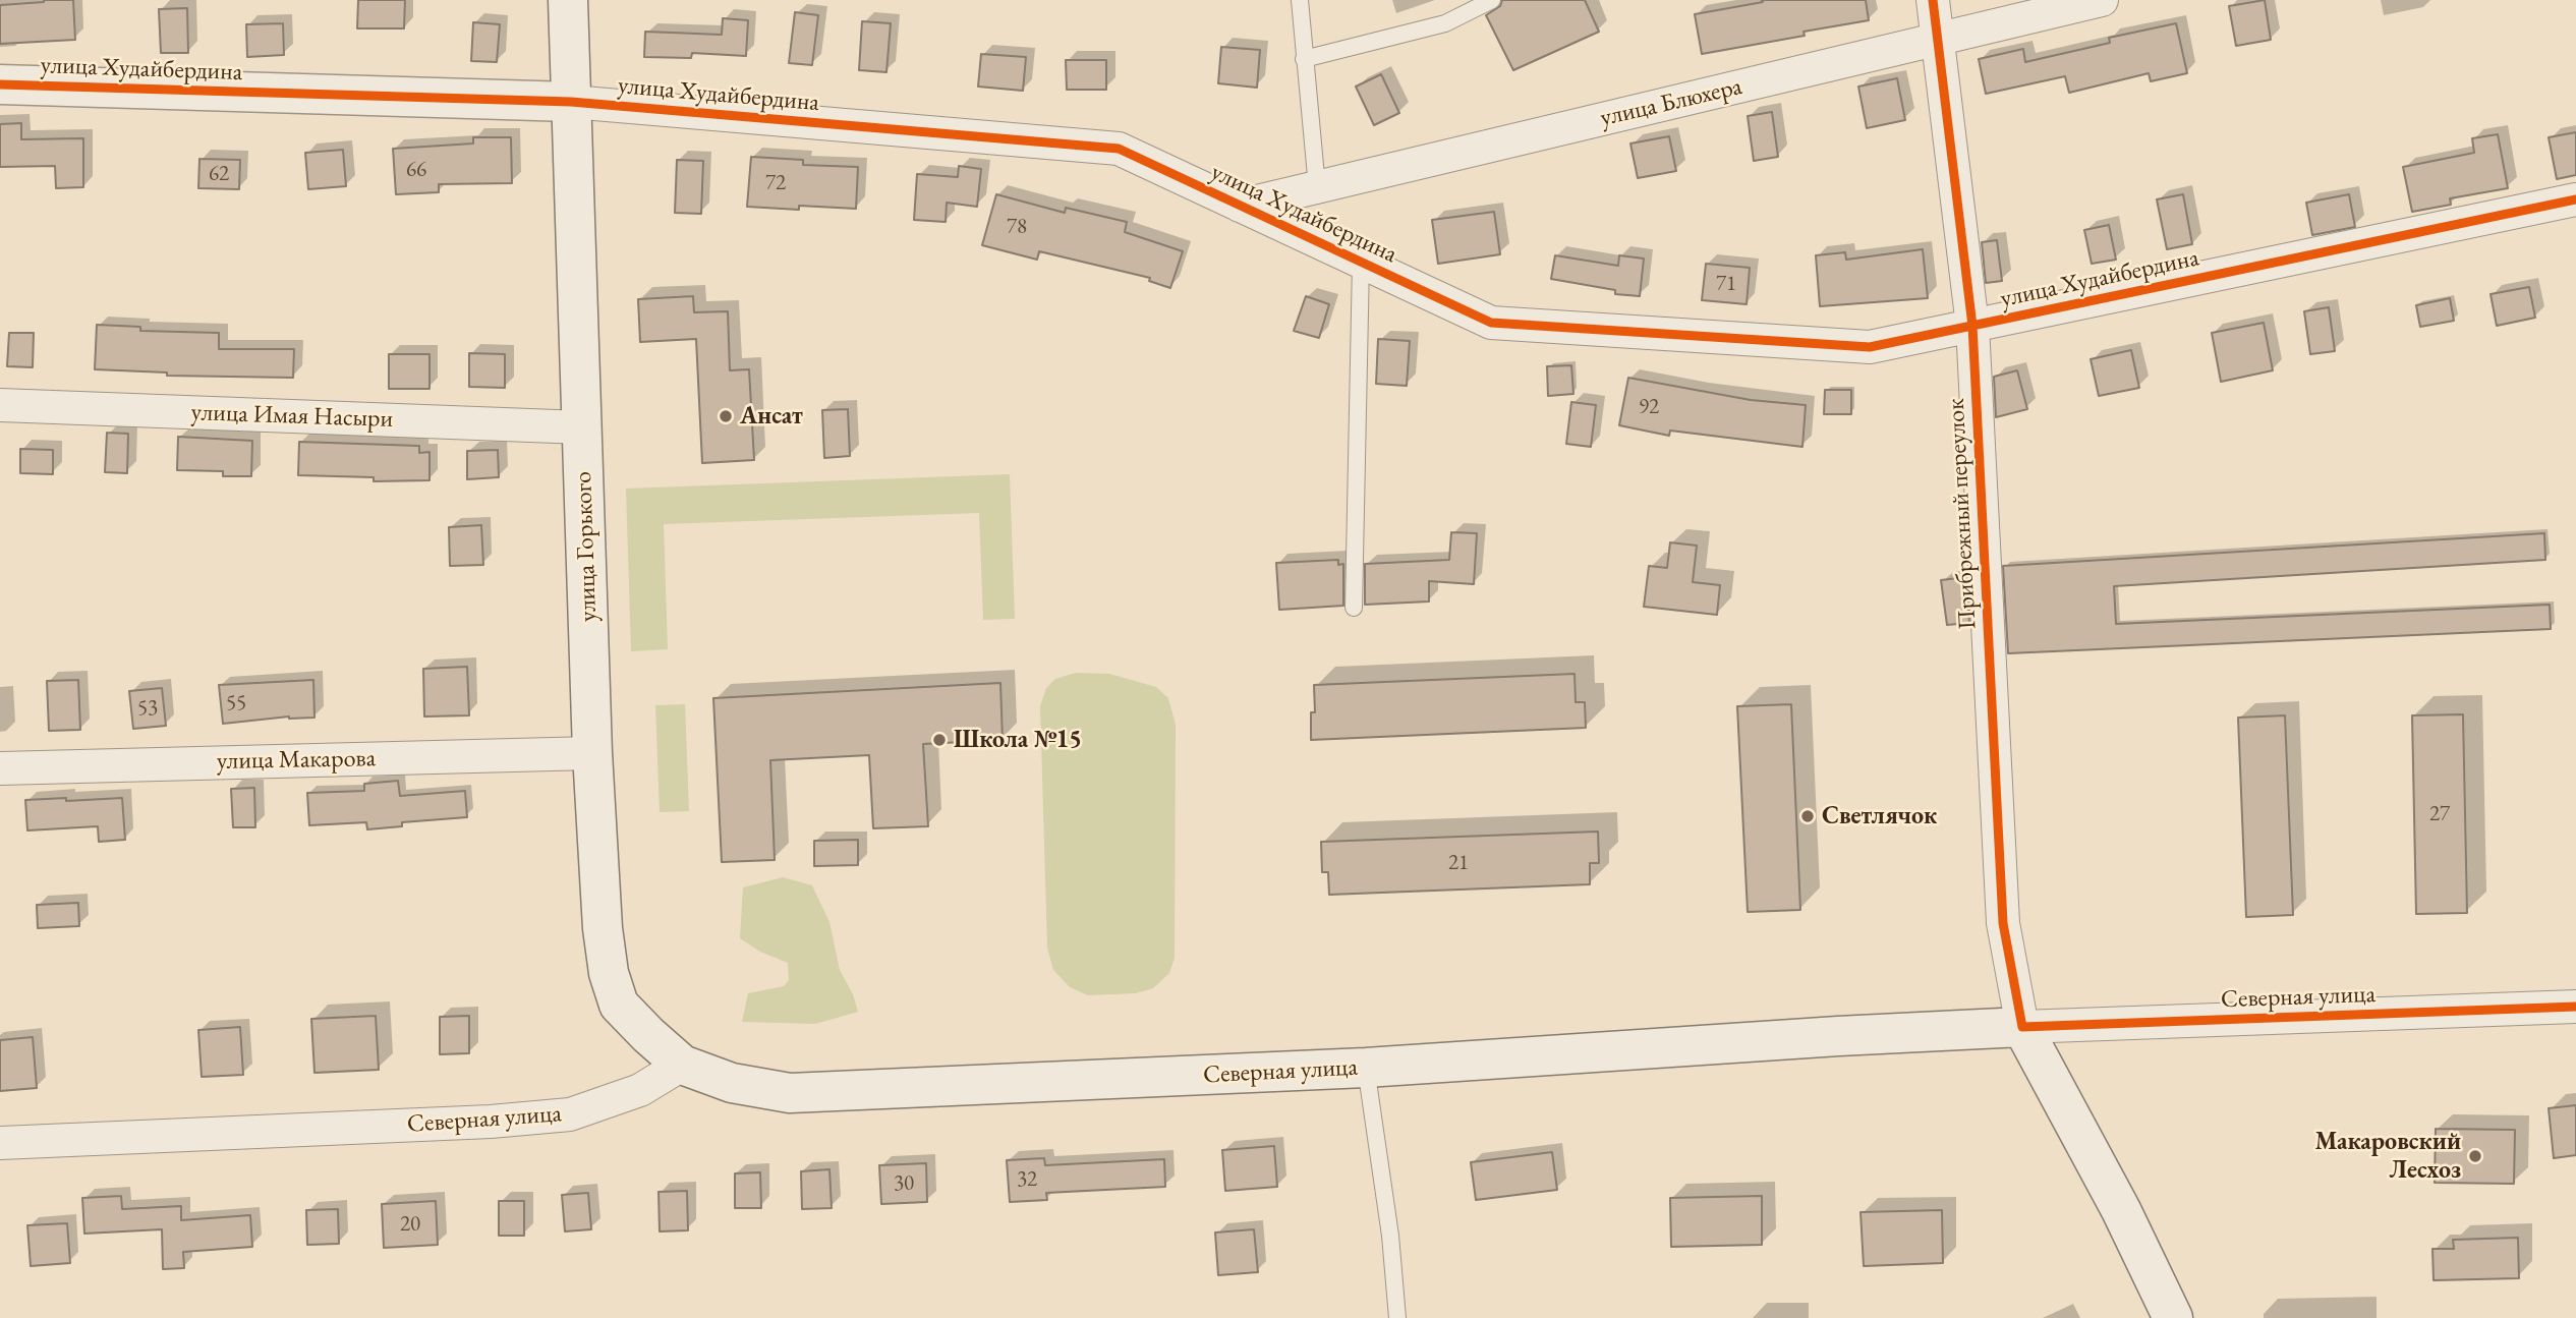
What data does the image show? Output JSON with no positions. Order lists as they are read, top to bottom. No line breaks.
{"streets":{"main road":["улица Худайбердина","улица Горького","Северная улица"],"street":["улица Блюхера","улица Имая Насыри","Прибрежный переулок","улица Макарова"]},"crossings":[["улица Худайбердина","улица Блюхера"],["улица Худайбердина","Прибрежный переулок"],["улица Худайбердина","улица Горького"],["улица Блюхера","Прибрежный переулок"],["улица Имая Насыри","улица Горького"],["Прибрежный переулок","Северная улица"],["улица Горького","улица Макарова"],["улица Горького","Северная улица"]],"places":["Ансат","Школа №15","Светлячок","Макаровский Лесхоз"],"house_numbers":["66","62","72","78","71","92","55","53","27","21","32","30","20"]}
